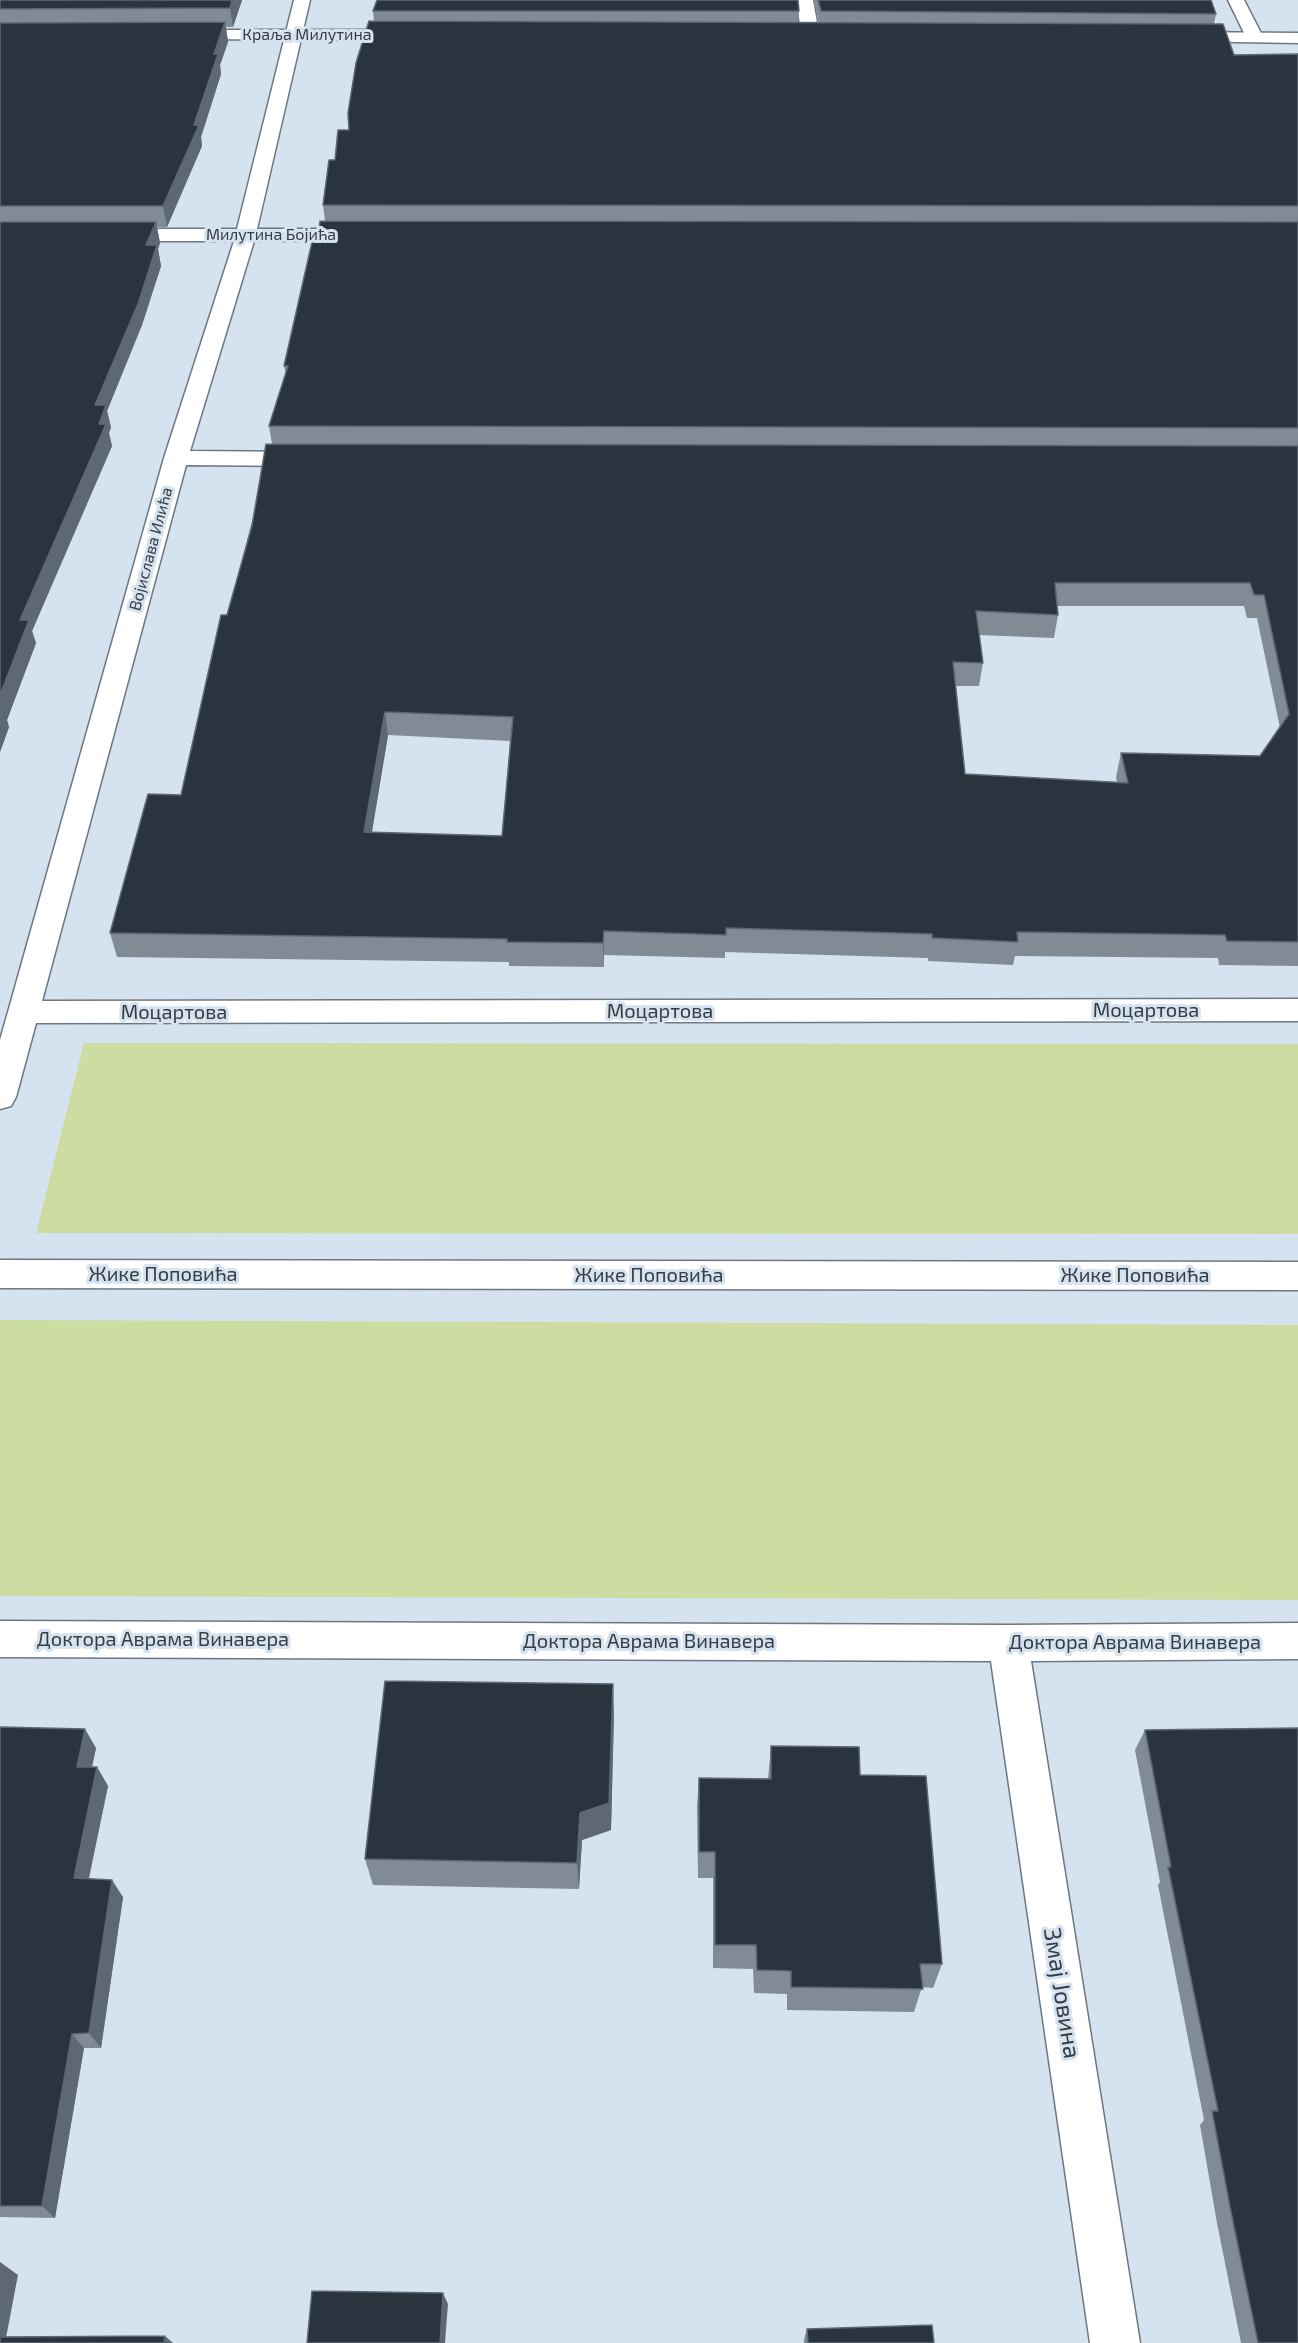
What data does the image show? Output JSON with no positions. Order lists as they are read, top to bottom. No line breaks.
{"streets":{"street":["Краља Милутина","Милутина Бојића","Војислава Илића","Моцартова","Жике Поповића","Доктора Аврама Винавера","Змај Јовина"]},"crossings":[["Краља Милутина","Војислава Илића"],["Милутина Бојића","Војислава Илића"],["Војислава Илића","Моцартова"],["Доктора Аврама Винавера","Змај Јовина"]]}
